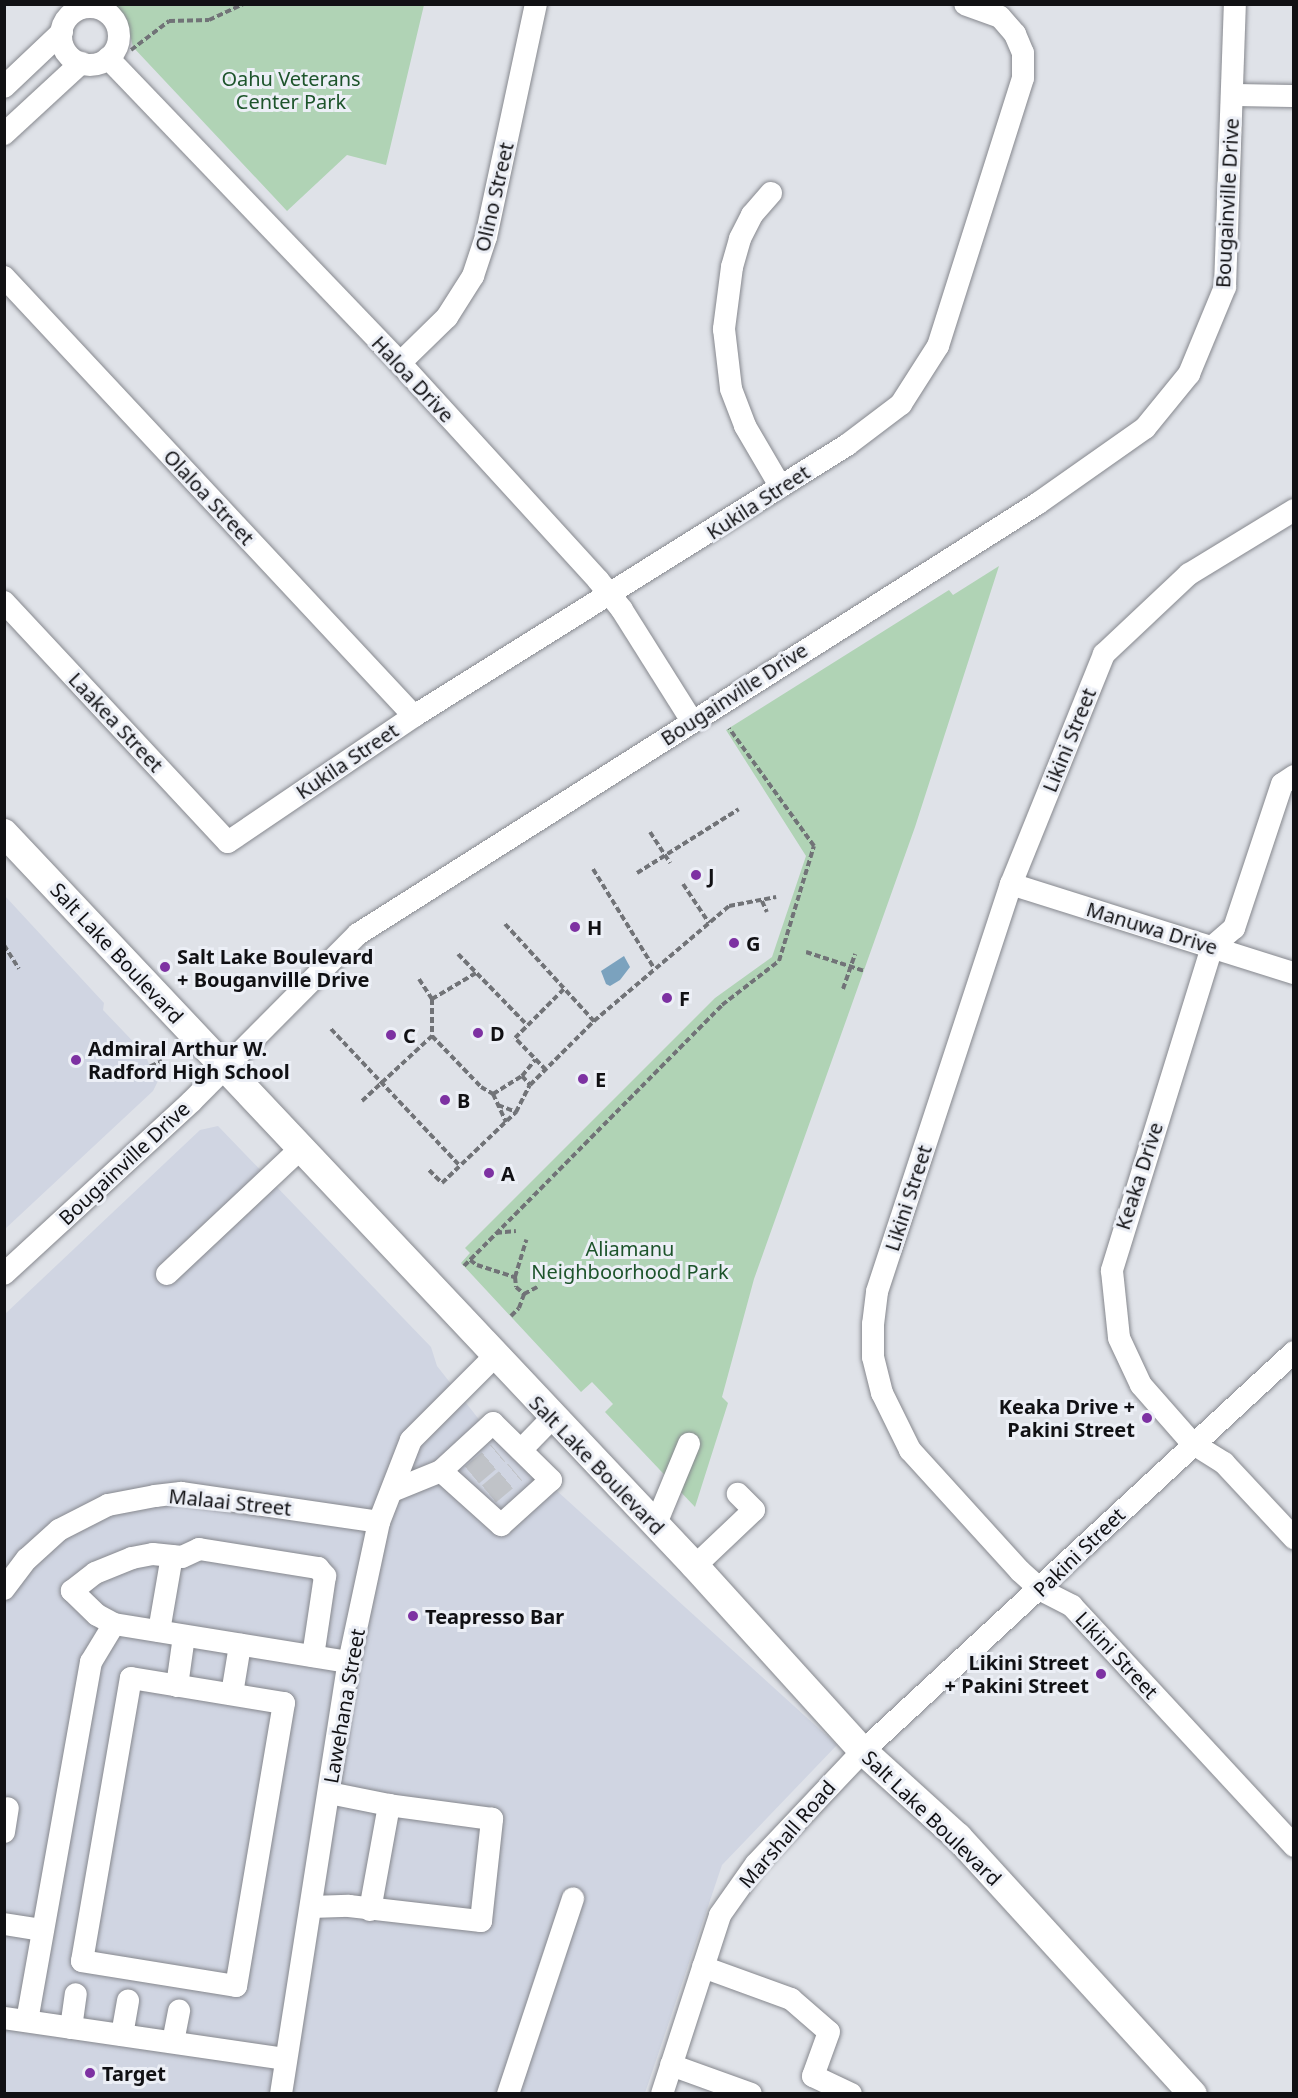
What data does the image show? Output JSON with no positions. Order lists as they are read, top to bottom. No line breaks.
{"streets":{"main road":["Salt Lake Boulevard"],"street":["Olino Street","Bougainville Drive","Haloa Drive","Olaloa Street","Kukila Street","Laakea Street","Likini Street","Manuwa Drive","Keaka Drive","Malaai Street","Pakini Street","Lawehana Street","Marshall Road"]},"crossings":[["Olino Street","Haloa Drive"],["Bougainville Drive","Haloa Drive"],["Bougainville Drive","Salt Lake Boulevard"],["Haloa Drive","Kukila Street"],["Olaloa Street","Kukila Street"],["Kukila Street","Laakea Street"],["Likini Street","Manuwa Drive"],["Likini Street","Pakini Street"],["Manuwa Drive","Keaka Drive"],["Salt Lake Boulevard","Pakini Street"],["Salt Lake Boulevard","Lawehana Street"],["Salt Lake Boulevard","Marshall Road"],["Keaka Drive","Pakini Street"],["Malaai Street","Lawehana Street"],["Pakini Street","Marshall Road"]],"parks":["Oahu Veterans Center Park","Aliamanu Neighboorhood Park"],"places":["J","H","G","Salt Lake Boulevard + Bouganville Drive","F","D","C","Admiral Arthur W. Radford High School","E","B","A","Keaka Drive + Pakini Street","Teapresso Bar","Likini Street + Pakini Street","Target"]}
